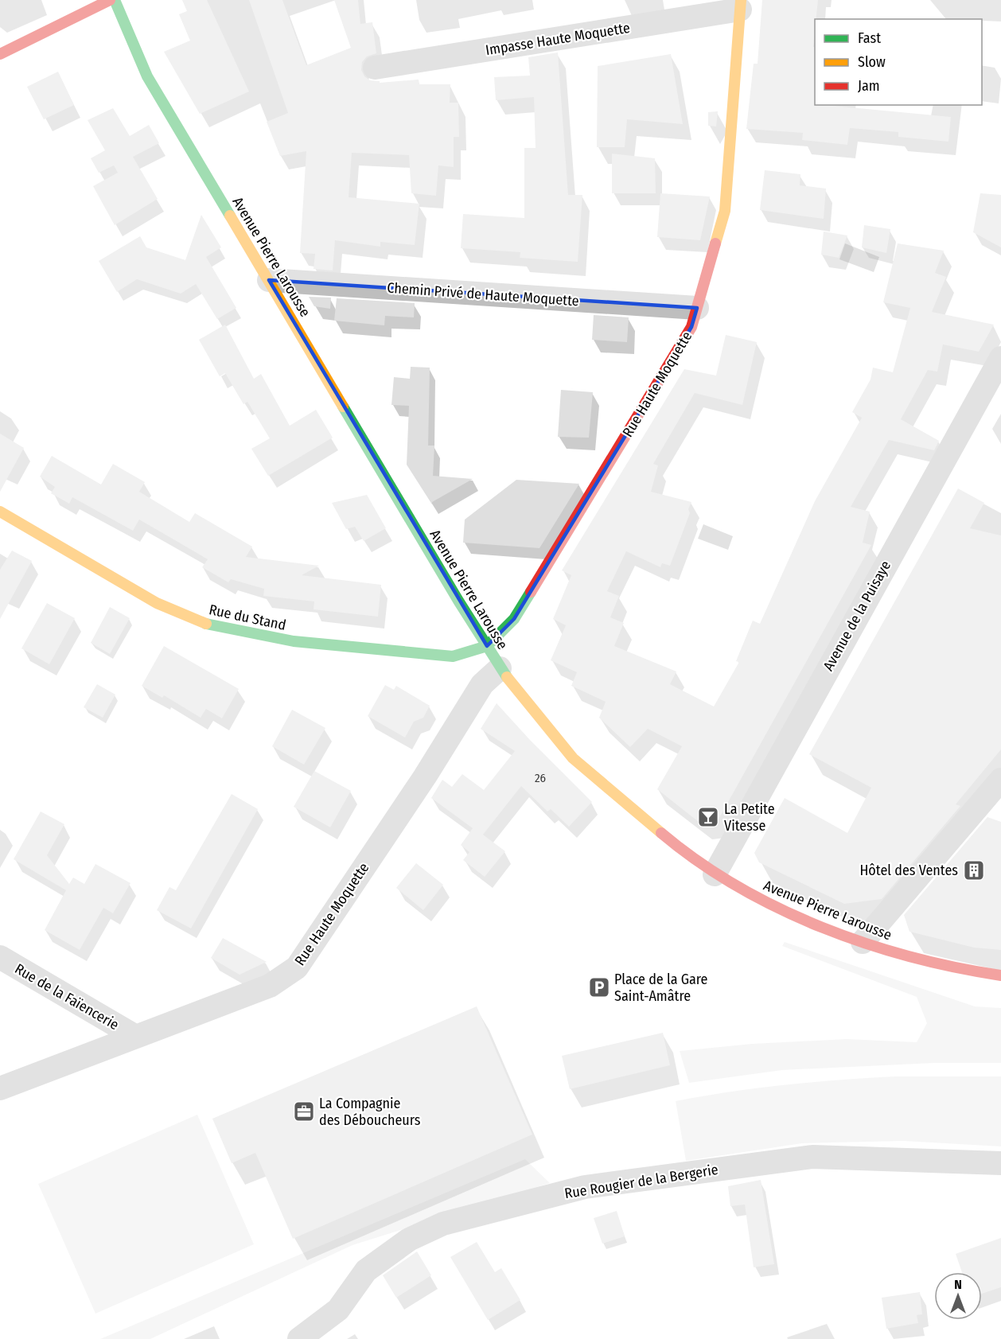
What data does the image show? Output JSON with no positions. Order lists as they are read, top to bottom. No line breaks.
{"streets":{"main road":["Avenue Pierre Larousse","Rue Haute Moquette","Rue du Stand"],"street":["Impasse Haute Moquette","Chemin Privé de Haute Moquette","Avenue de la Puisaye","Rue de la Faïencerie","Rue Rougier de la Bergerie"]},"crossings":[["Impasse Haute Moquette","Rue Haute Moquette"],["Avenue Pierre Larousse","Chemin Privé de Haute Moquette"],["Avenue Pierre Larousse","Rue Haute Moquette"],["Avenue Pierre Larousse","Avenue de la Puisaye"],["Avenue Pierre Larousse","Rue du Stand"],["Chemin Privé de Haute Moquette","Rue Haute Moquette"],["Rue Haute Moquette","Rue du Stand"],["Rue Haute Moquette","Rue de la Faïencerie"]],"places":{"bar":["La Petite Vitesse"],"building":["Hôtel des Ventes"],"parking":["Place de la Gare Saint-Amâtre"],"office":["La Compagnie des Déboucheurs"]},"house_numbers":["26"],"legend":["Fast","Slow","Jam"],"north":"top"}
